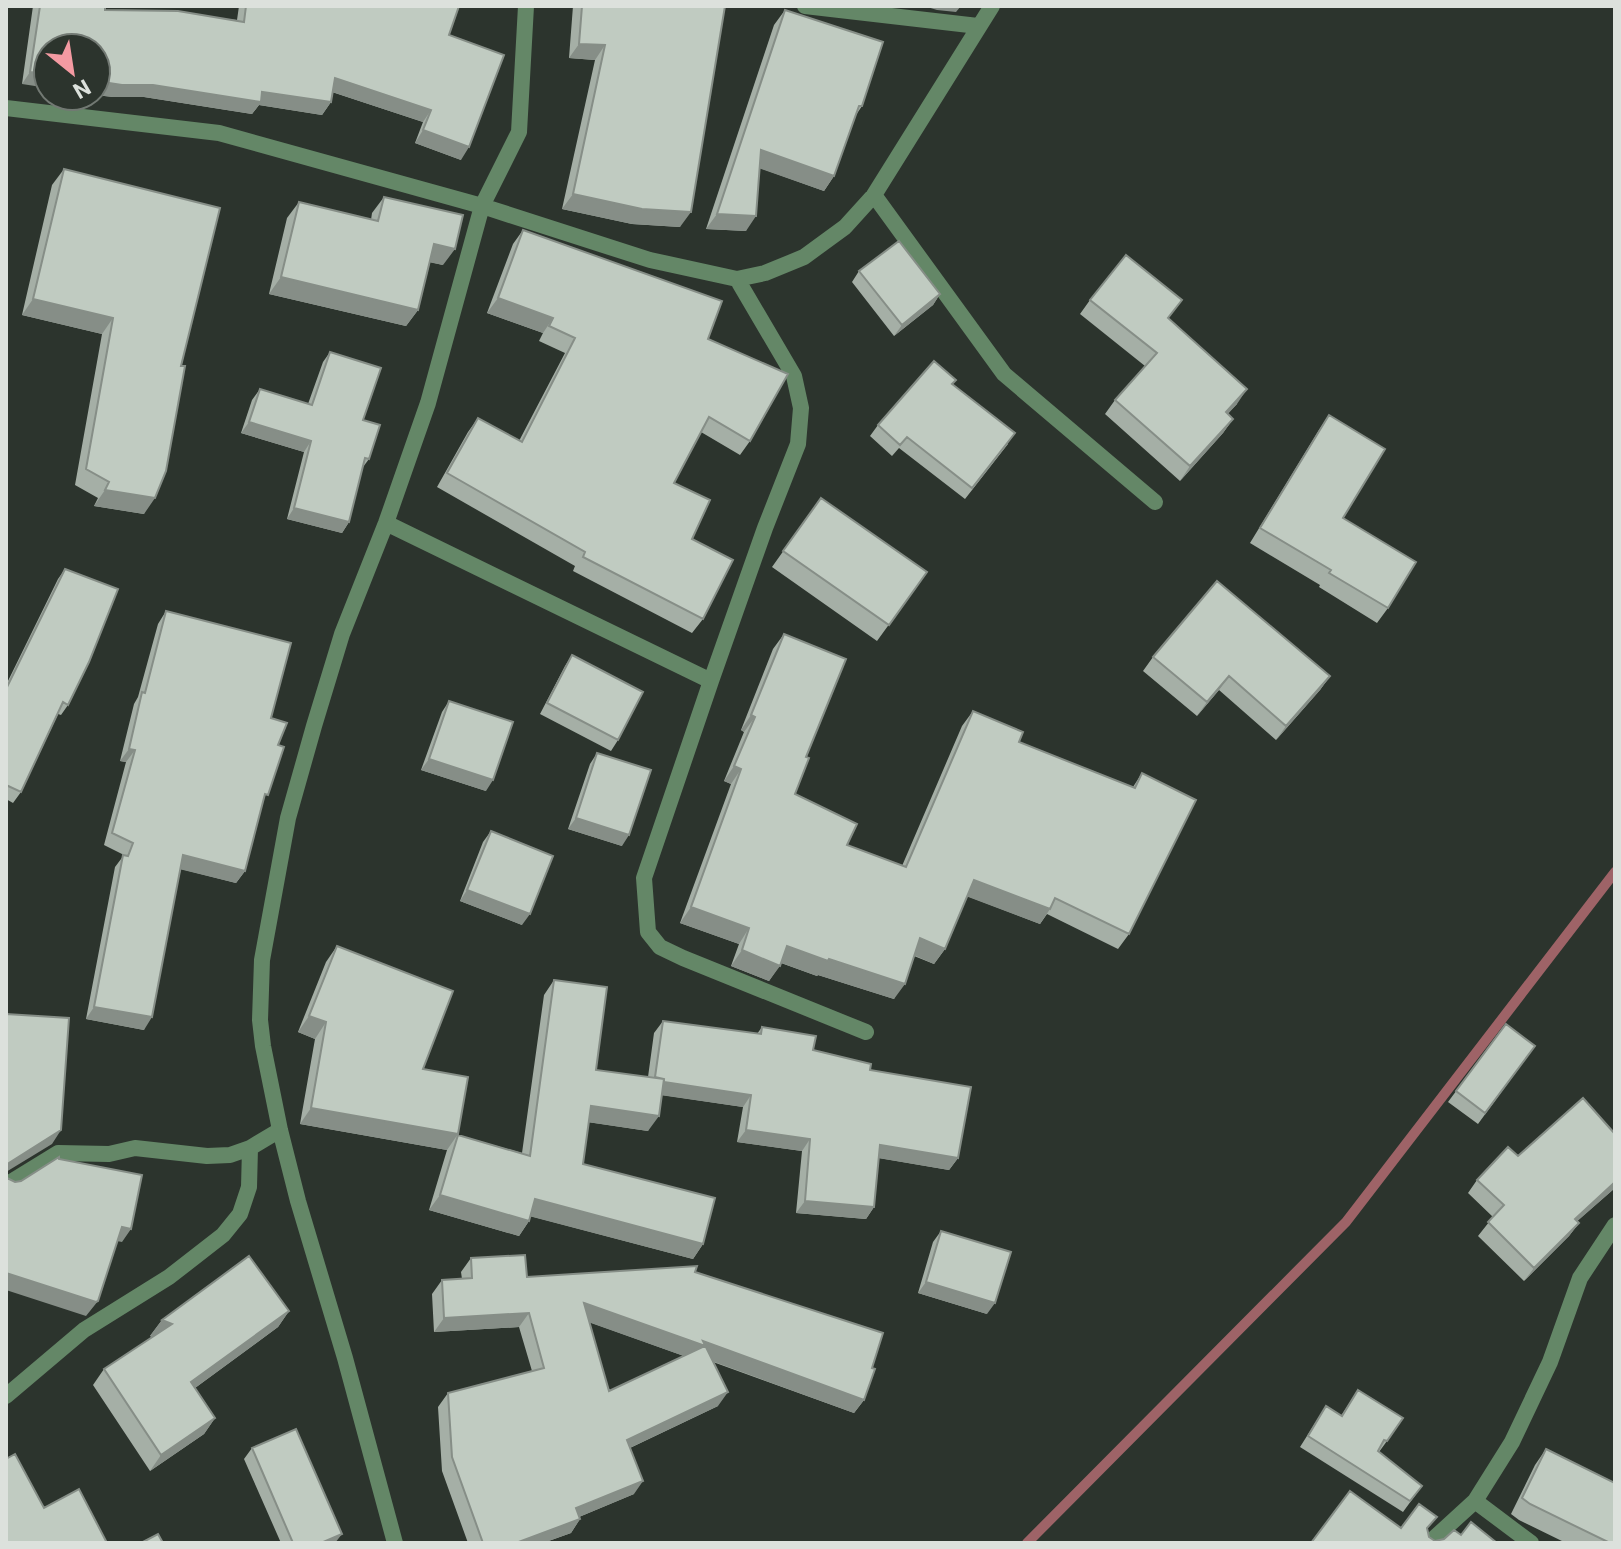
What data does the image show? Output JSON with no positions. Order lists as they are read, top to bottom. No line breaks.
{"north":"bottom right"}
